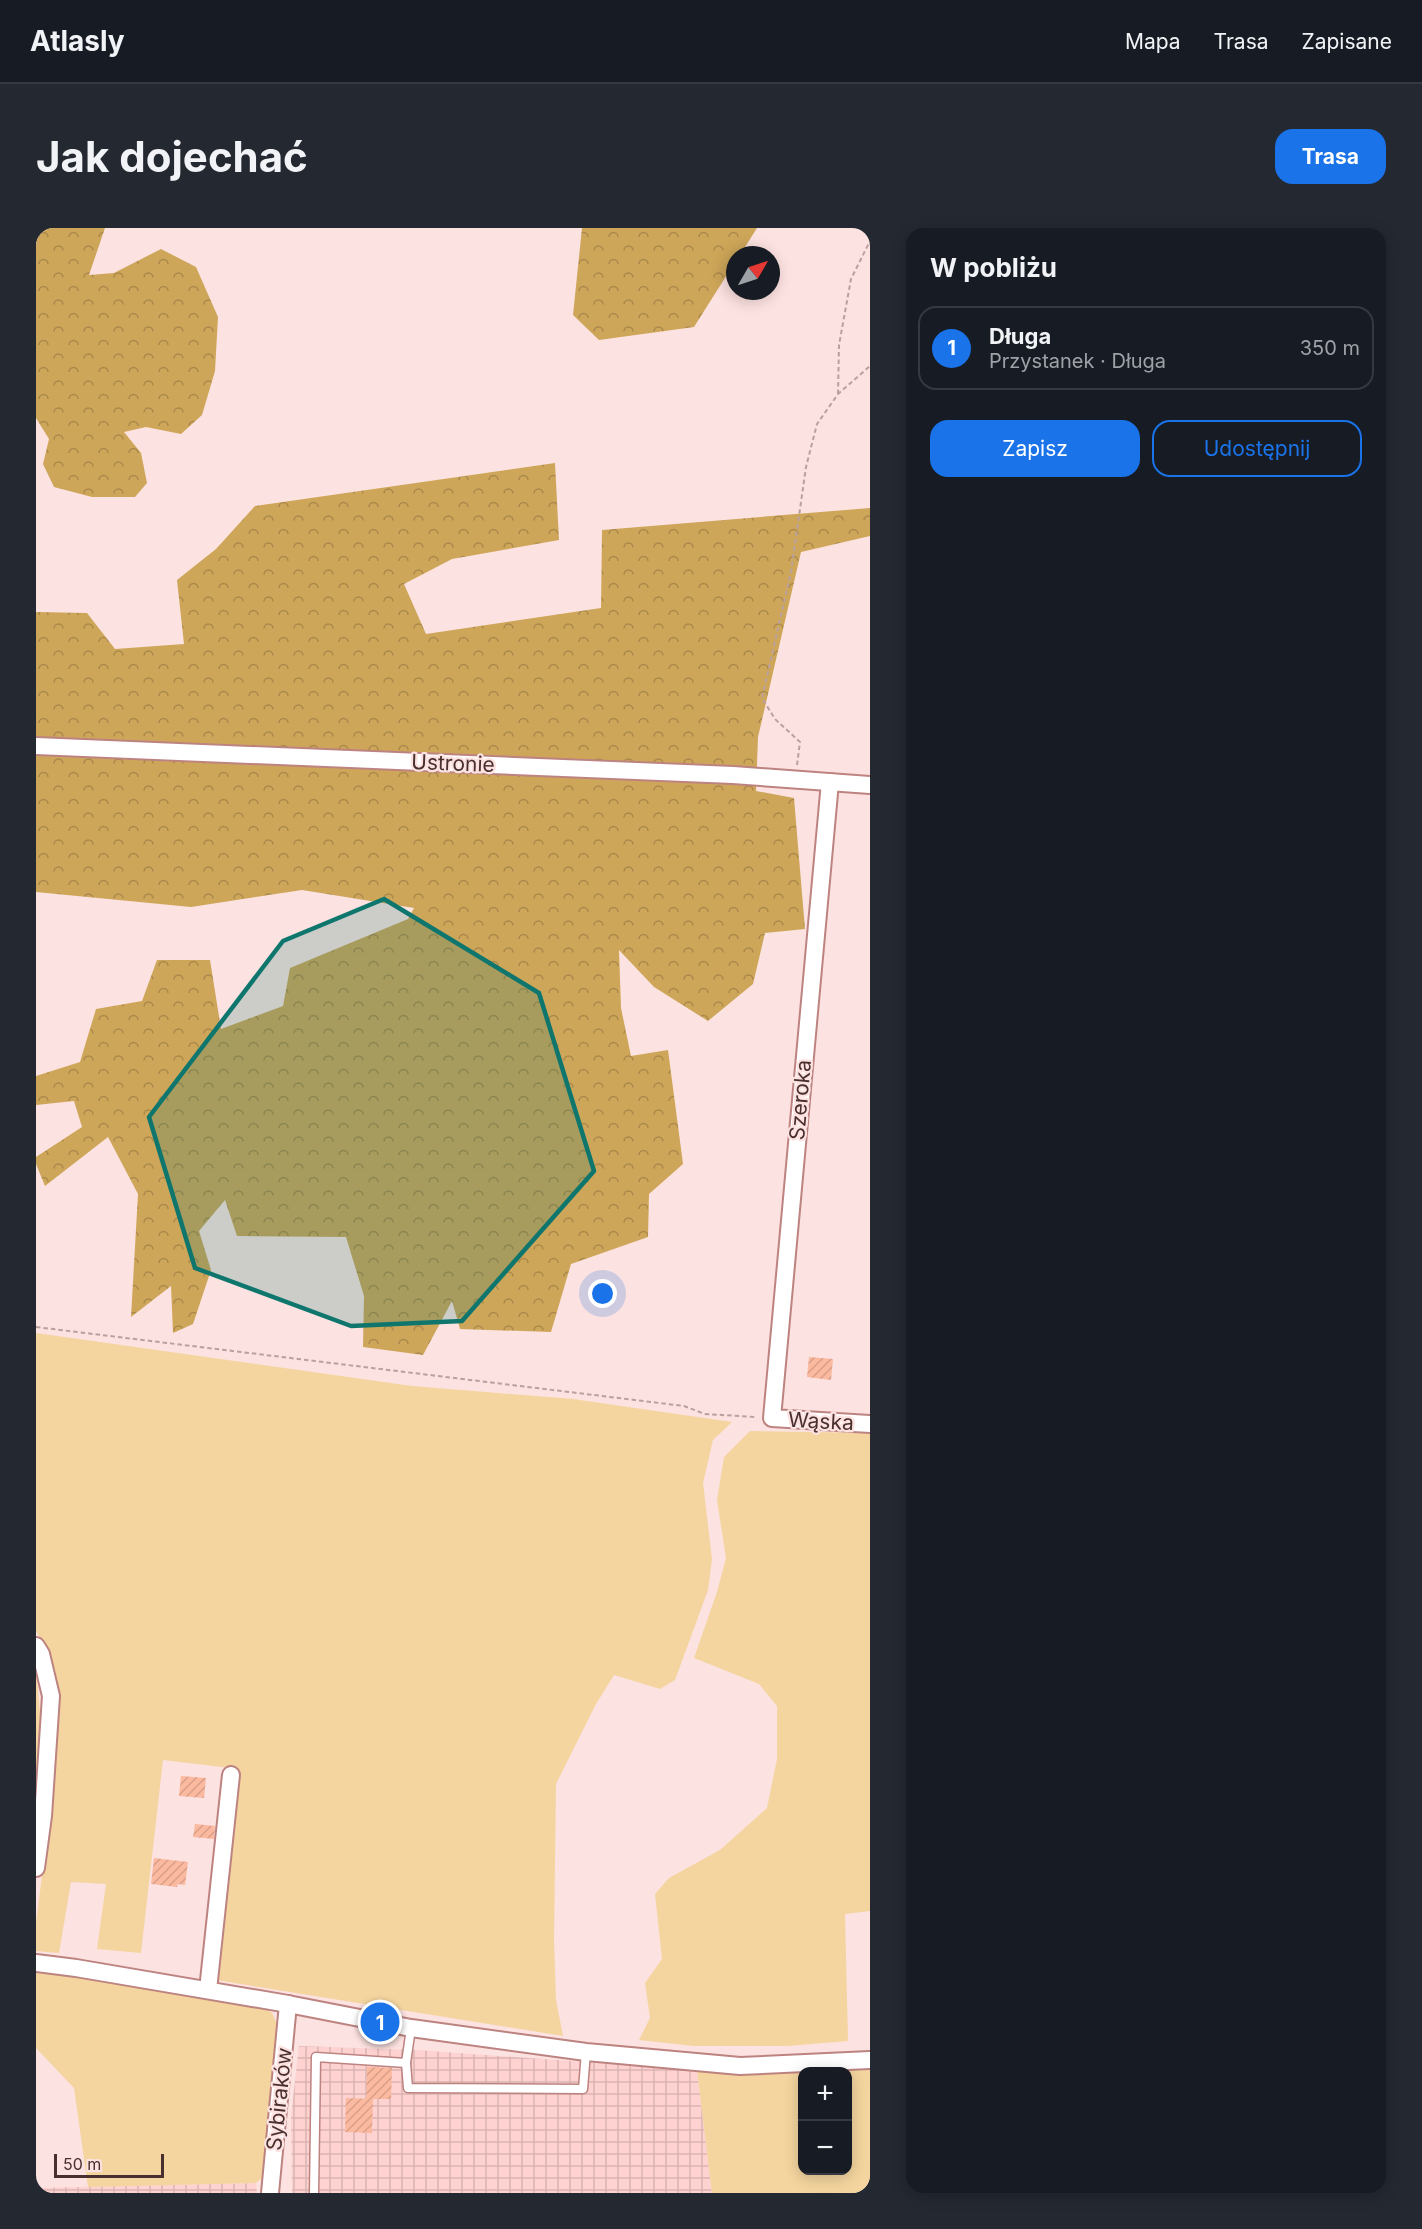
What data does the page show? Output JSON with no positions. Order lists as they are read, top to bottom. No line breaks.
{"streets":{"street":["Ustronie","Szeroka","Wąska","Sybiraków"]},"crossings":[["Ustronie","Szeroka"],["Szeroka","Wąska"]],"scale_bar":"50 m","north":"top right","page":{"header":"Atlasly","nav":["Mapa","Trasa","Zapisane"],"buttons":["Trasa",["Zapisz","Udostępnij"]],"title":"Jak dojechać","heading":"W pobliżu","list":[{"mark":"1","name":"Długa","note":"Przystanek · Długa","value":"350 m"}],"pins":"1","map_buttons":["+","−"],"scale":"50 m"}}
